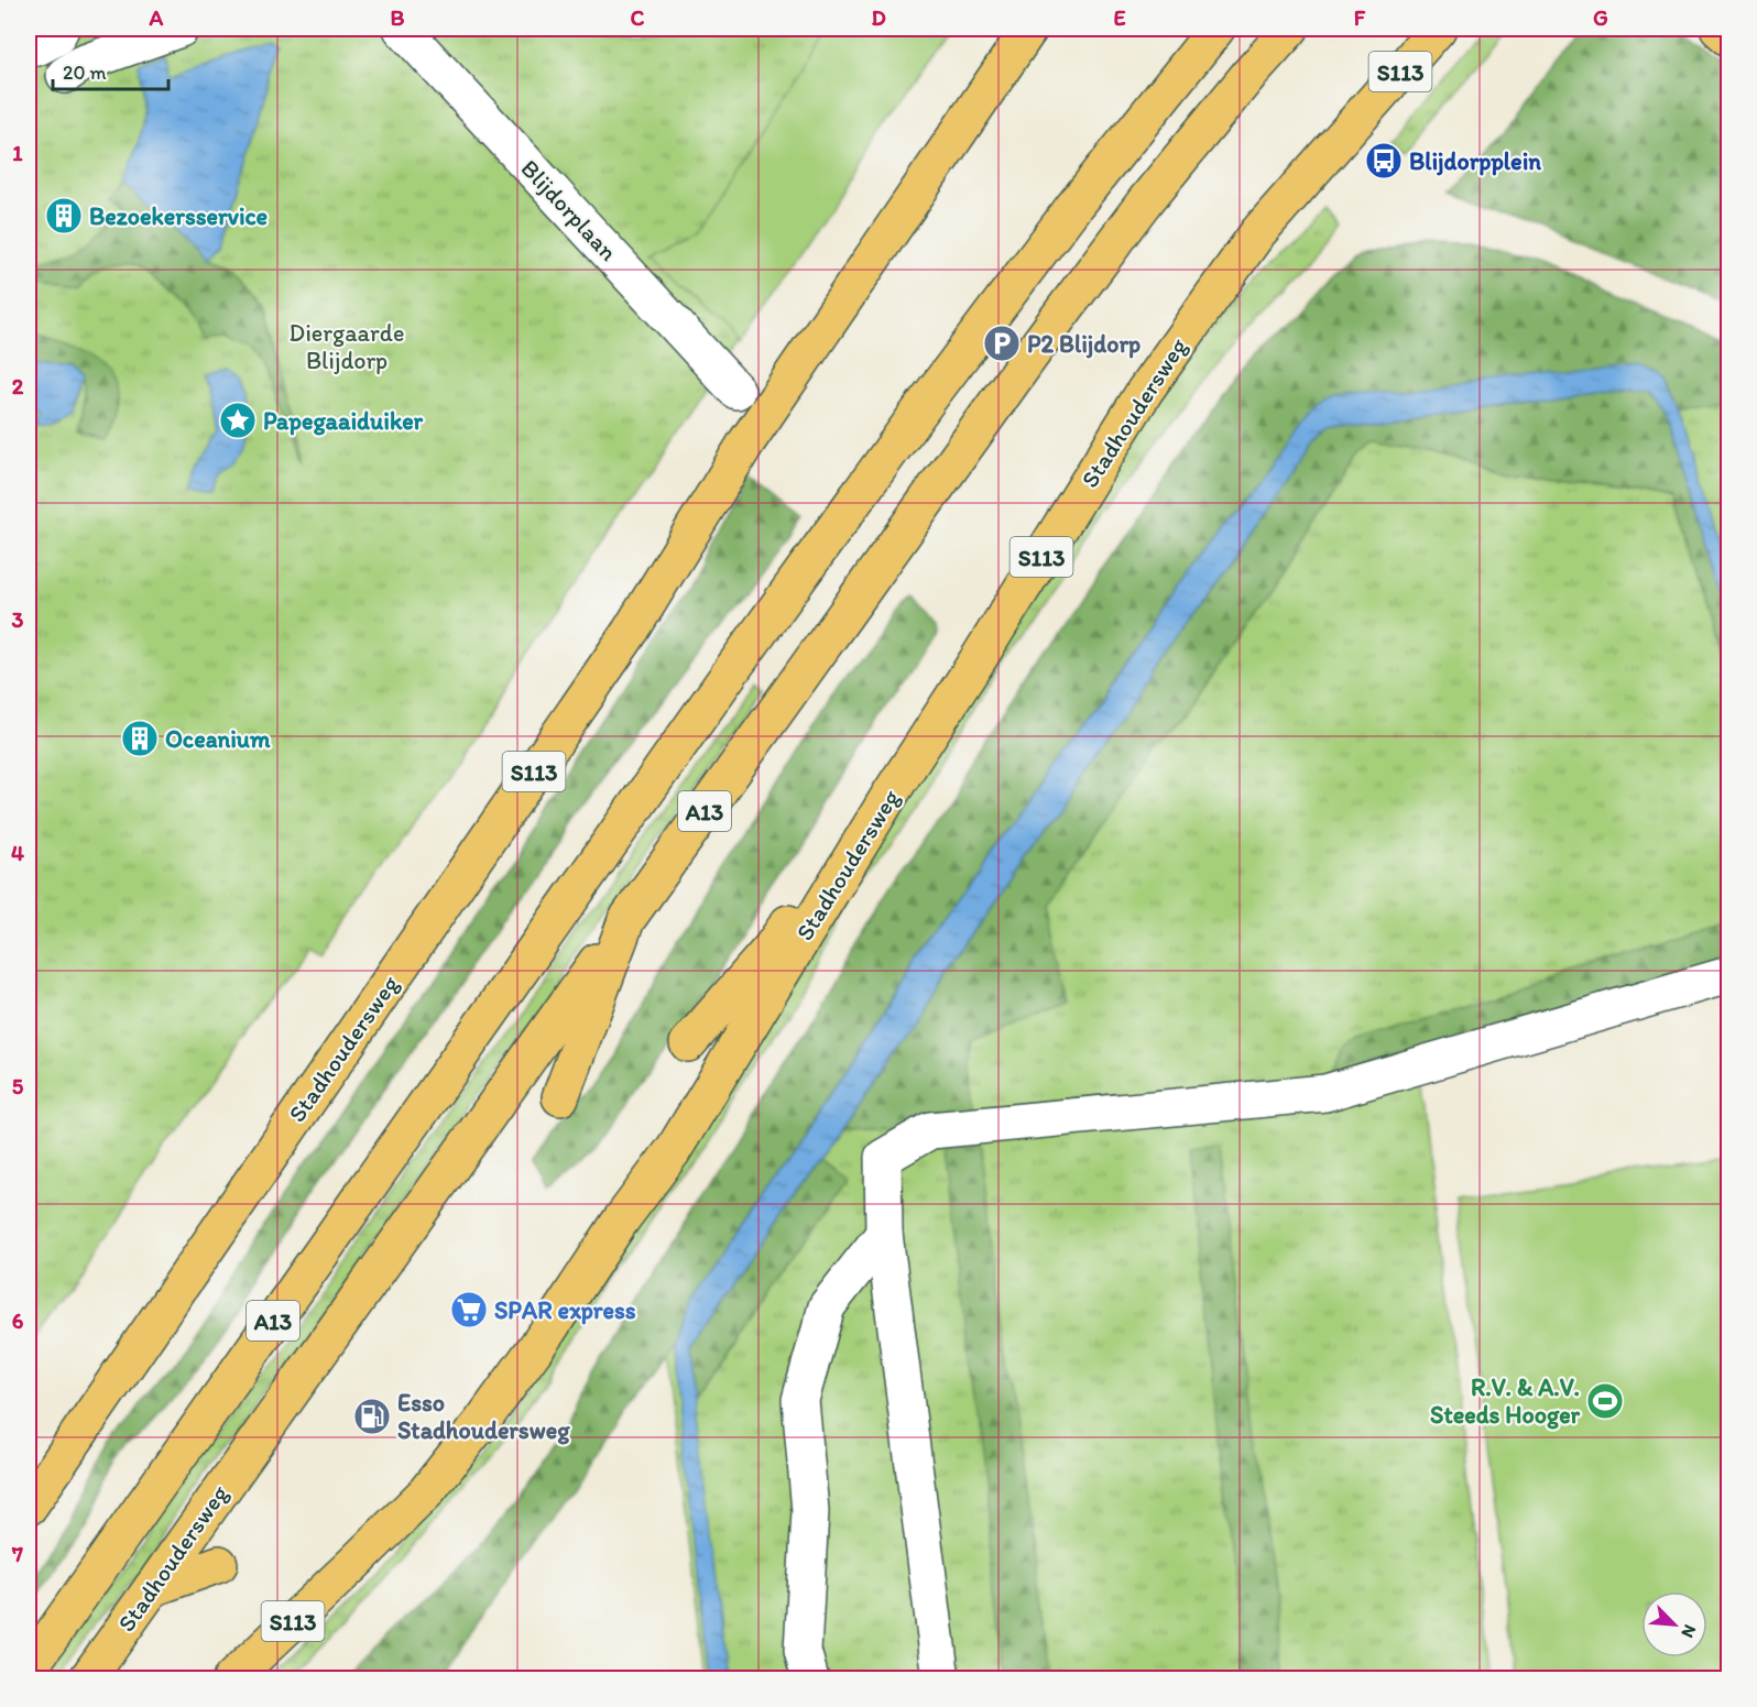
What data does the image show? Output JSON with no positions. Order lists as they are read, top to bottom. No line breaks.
{"streets":{"main road":["S113","Stadhoudersweg","A13"],"street":["Blijdorplaan"]},"crossings":[["Stadhoudersweg","A13"]],"parks":["Diergaarde Blijdorp"],"places":{"bus stop":["Blijdorpplein"],"building":["Bezoekersservice","Oceanium"],"parking":["P2 Blijdorp"],"place":["Papegaaiduiker"],"supermarket":["SPAR express"],"sports":["R.V. & A.V. Steeds Hooger"],"fuel station":["Esso Stadhoudersweg"]},"scale_bar":"20 m","north":"bottom right","grid":{"columns":["A","B","C","D","E","F","G"],"rows":["1","2","3","4","5","6","7"]}}
